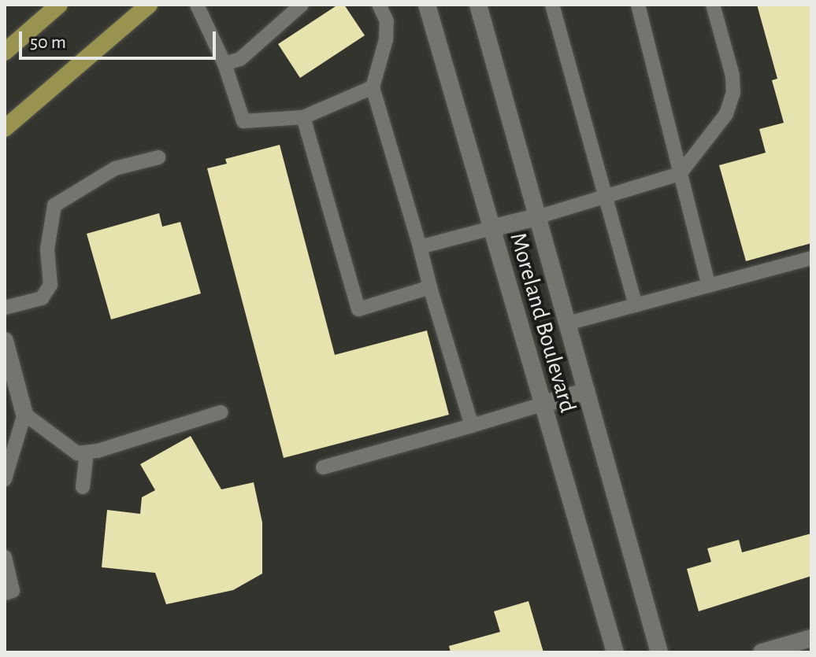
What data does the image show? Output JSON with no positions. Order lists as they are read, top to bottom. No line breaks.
{"streets":{"street":["Moreland Boulevard"]},"scale_bar":"50 m"}
